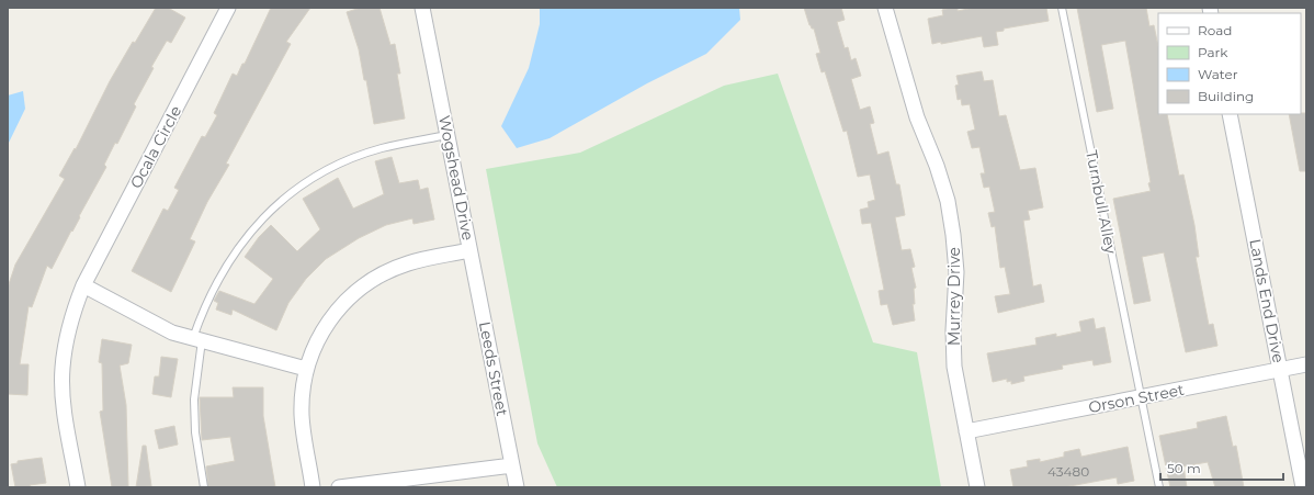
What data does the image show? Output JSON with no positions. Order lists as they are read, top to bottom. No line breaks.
{"streets":{"street":["Ocala Circle","Wogshead Drive","Murrey Drive","Lands End Drive","Leeds Street","Orson Street"],"lane":["Turnbull Alley"]},"crossings":[["Wogshead Drive","Leeds Street"],["Turnbull Alley","Orson Street"],["Murrey Drive","Orson Street"],["Lands End Drive","Orson Street"]],"house_numbers":["43480"],"legend":["Road","Park","Water","Building"],"scale_bar":"50 m"}
